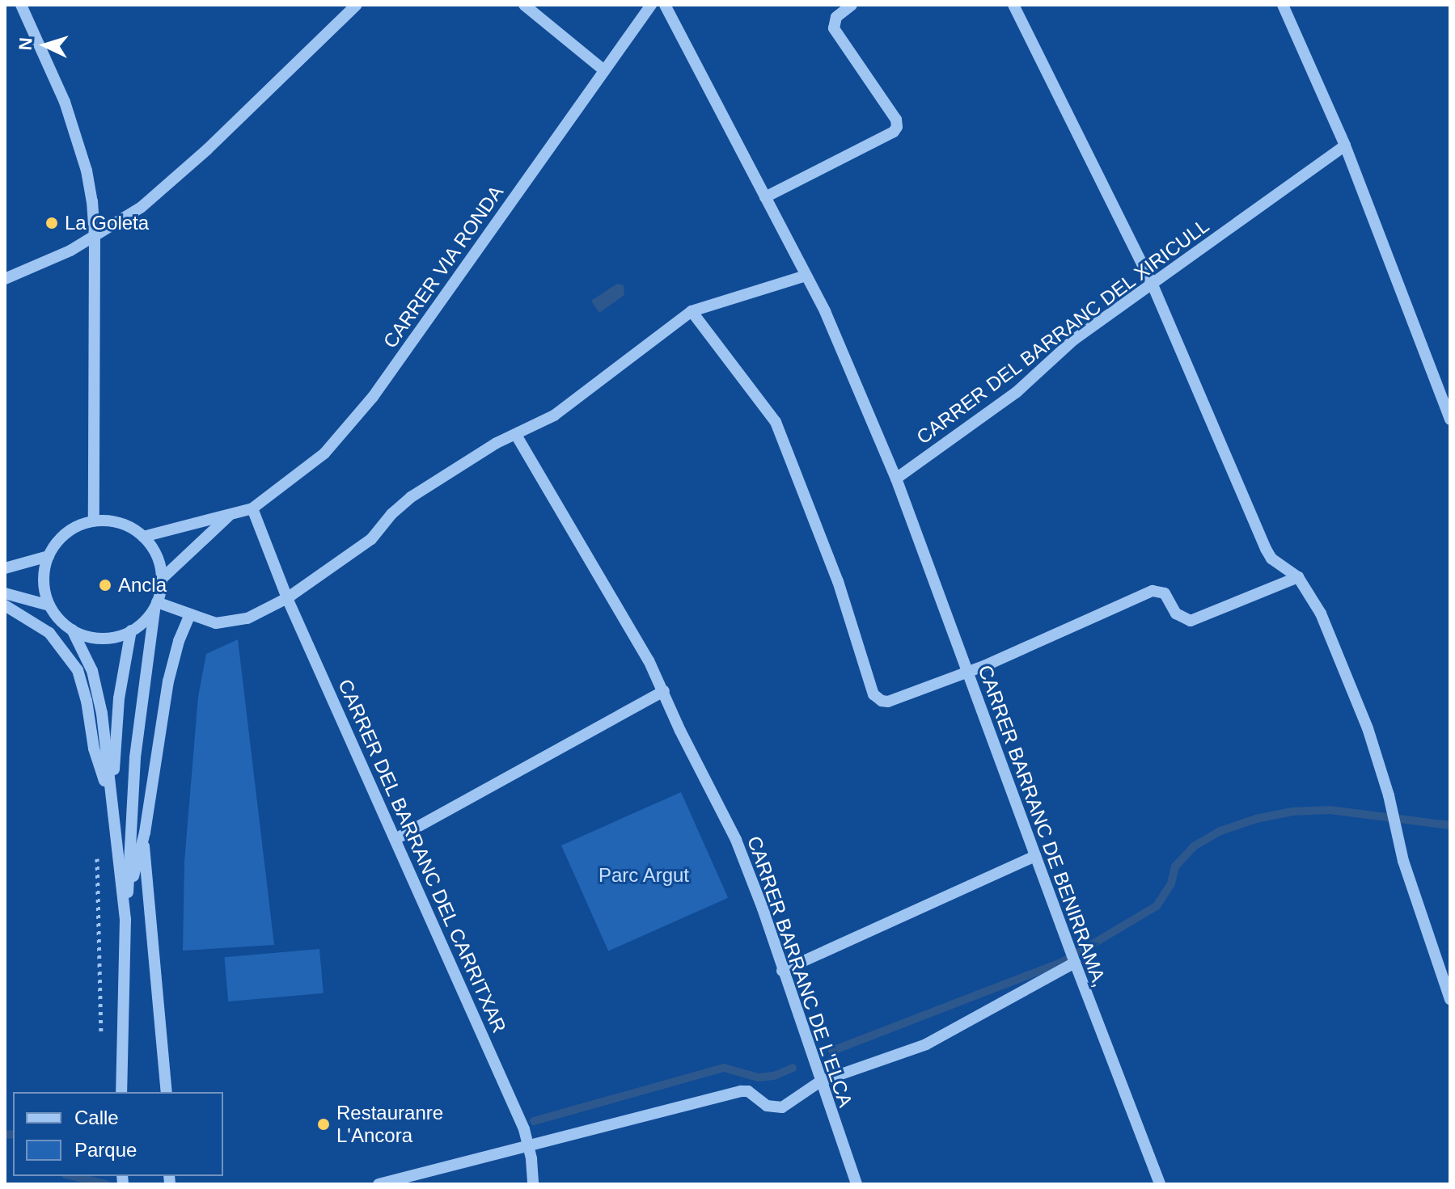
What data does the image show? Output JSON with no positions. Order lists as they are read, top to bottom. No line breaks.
{"streets":{"street":["CARRER VIA RONDA","CARRER DEL BARRANC DEL XIRICULL","CARRER BARRANC DE BENIRRAMA,","CARRER DEL BARRANC DEL CARRITXAR","CARRER BARRANC DE L'ELCA"]},"crossings":[["CARRER VIA RONDA","CARRER DEL BARRANC DEL CARRITXAR"],["CARRER DEL BARRANC DEL XIRICULL","CARRER BARRANC DE BENIRRAMA,"]],"parks":["Parc Argut"],"places":["La Goleta","Ancla","Restauranre L'Ancora"],"legend":["Calle","Parque"],"north":"left"}
